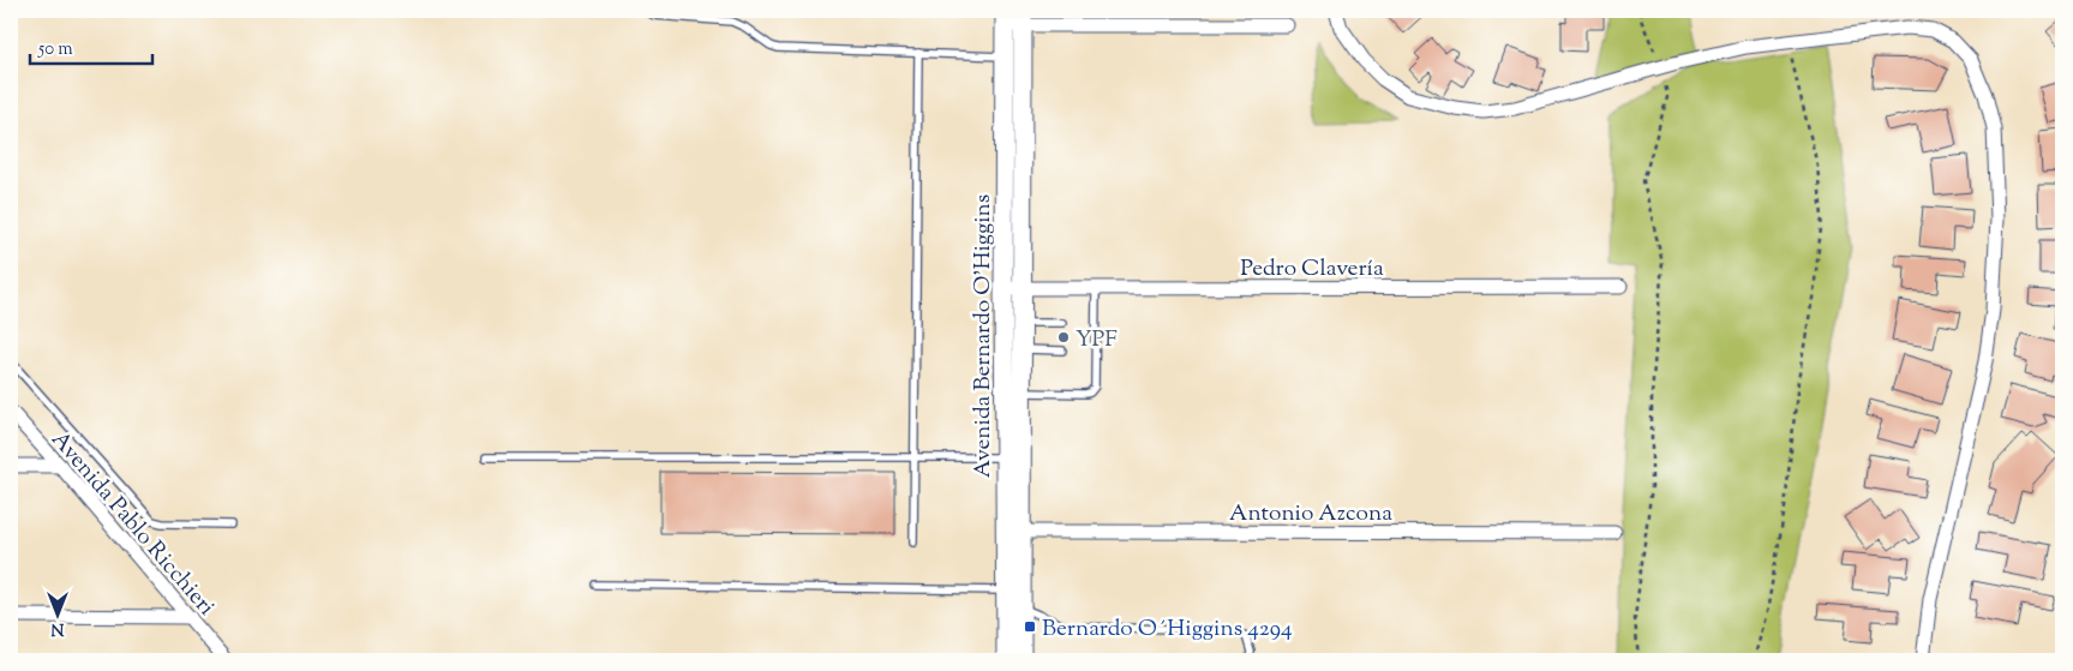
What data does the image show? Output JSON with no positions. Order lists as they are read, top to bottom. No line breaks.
{"streets":{"main road":["Avenida Bernardo O'Higgins"],"street":["Pedro Clavería","Antonio Azcona","Avenida Pablo Ricchieri"]},"crossings":[["Pedro Clavería","Avenida Bernardo O'Higgins"],["Avenida Bernardo O'Higgins","Antonio Azcona"]],"places":{"other":["YPF"],"transit":["Bernardo O´Higgins 4294"]},"scale_bar":"50 m","north":"bottom"}
